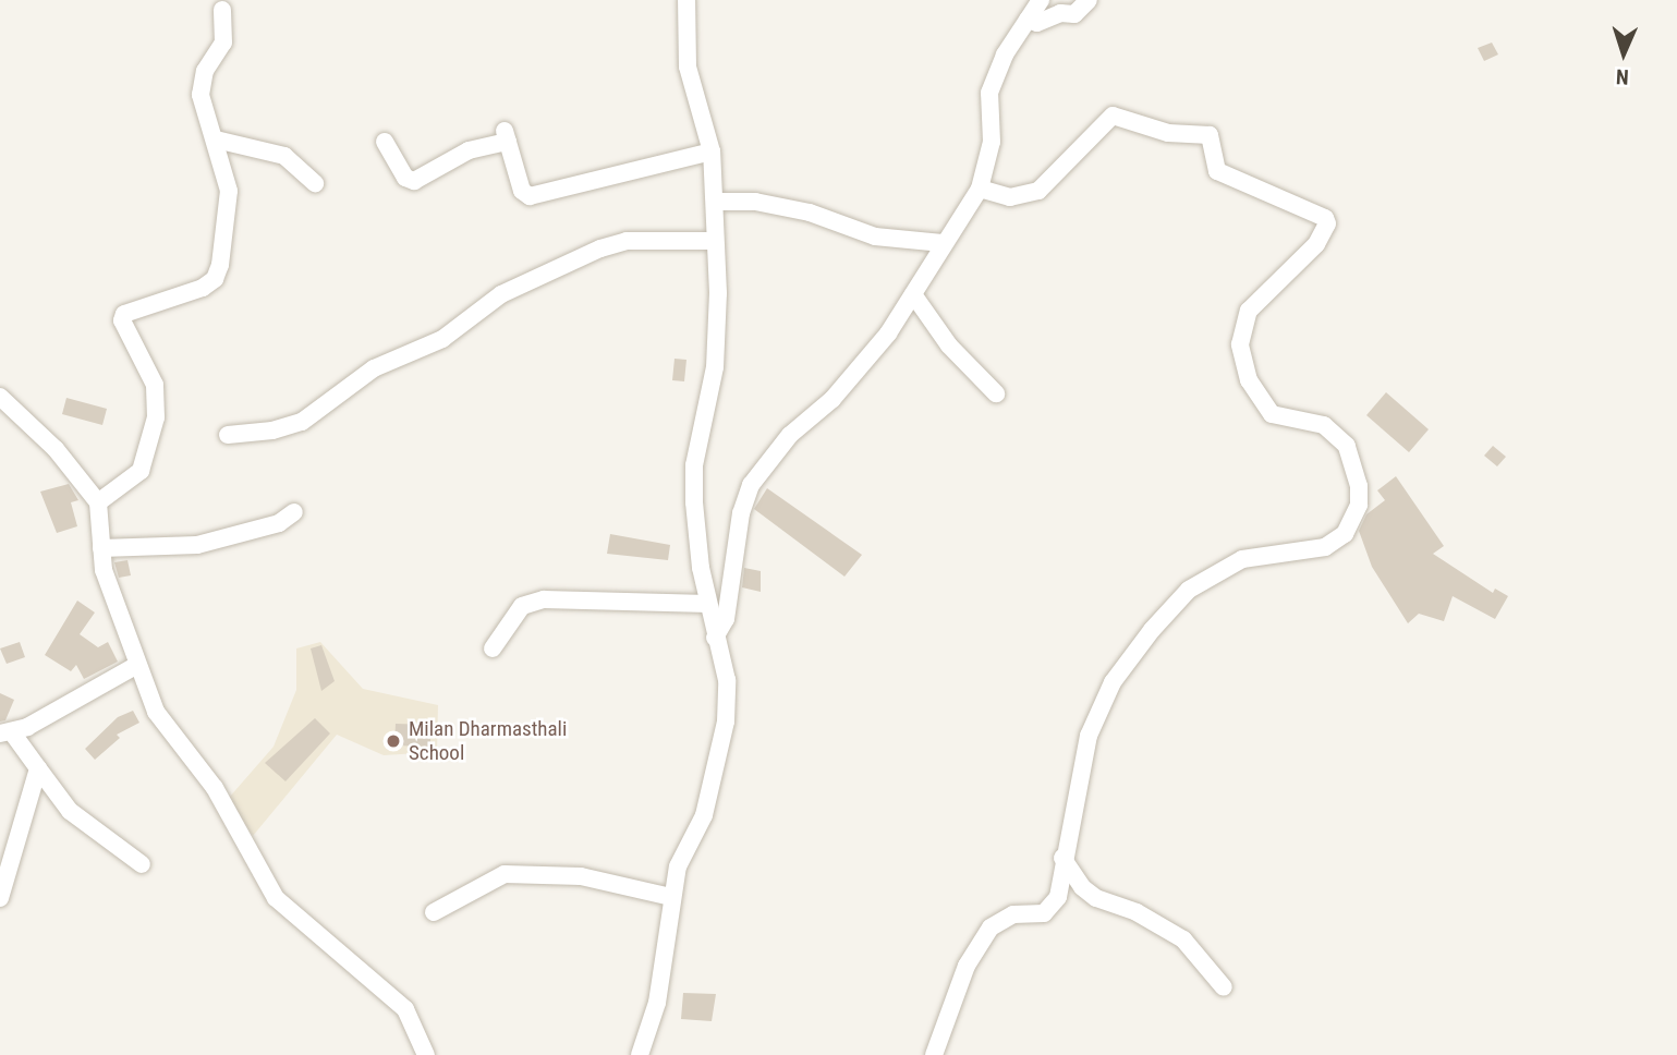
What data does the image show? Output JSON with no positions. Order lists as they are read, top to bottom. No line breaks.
{"places":["Milan Dharmasthali School"],"north":"bottom"}
